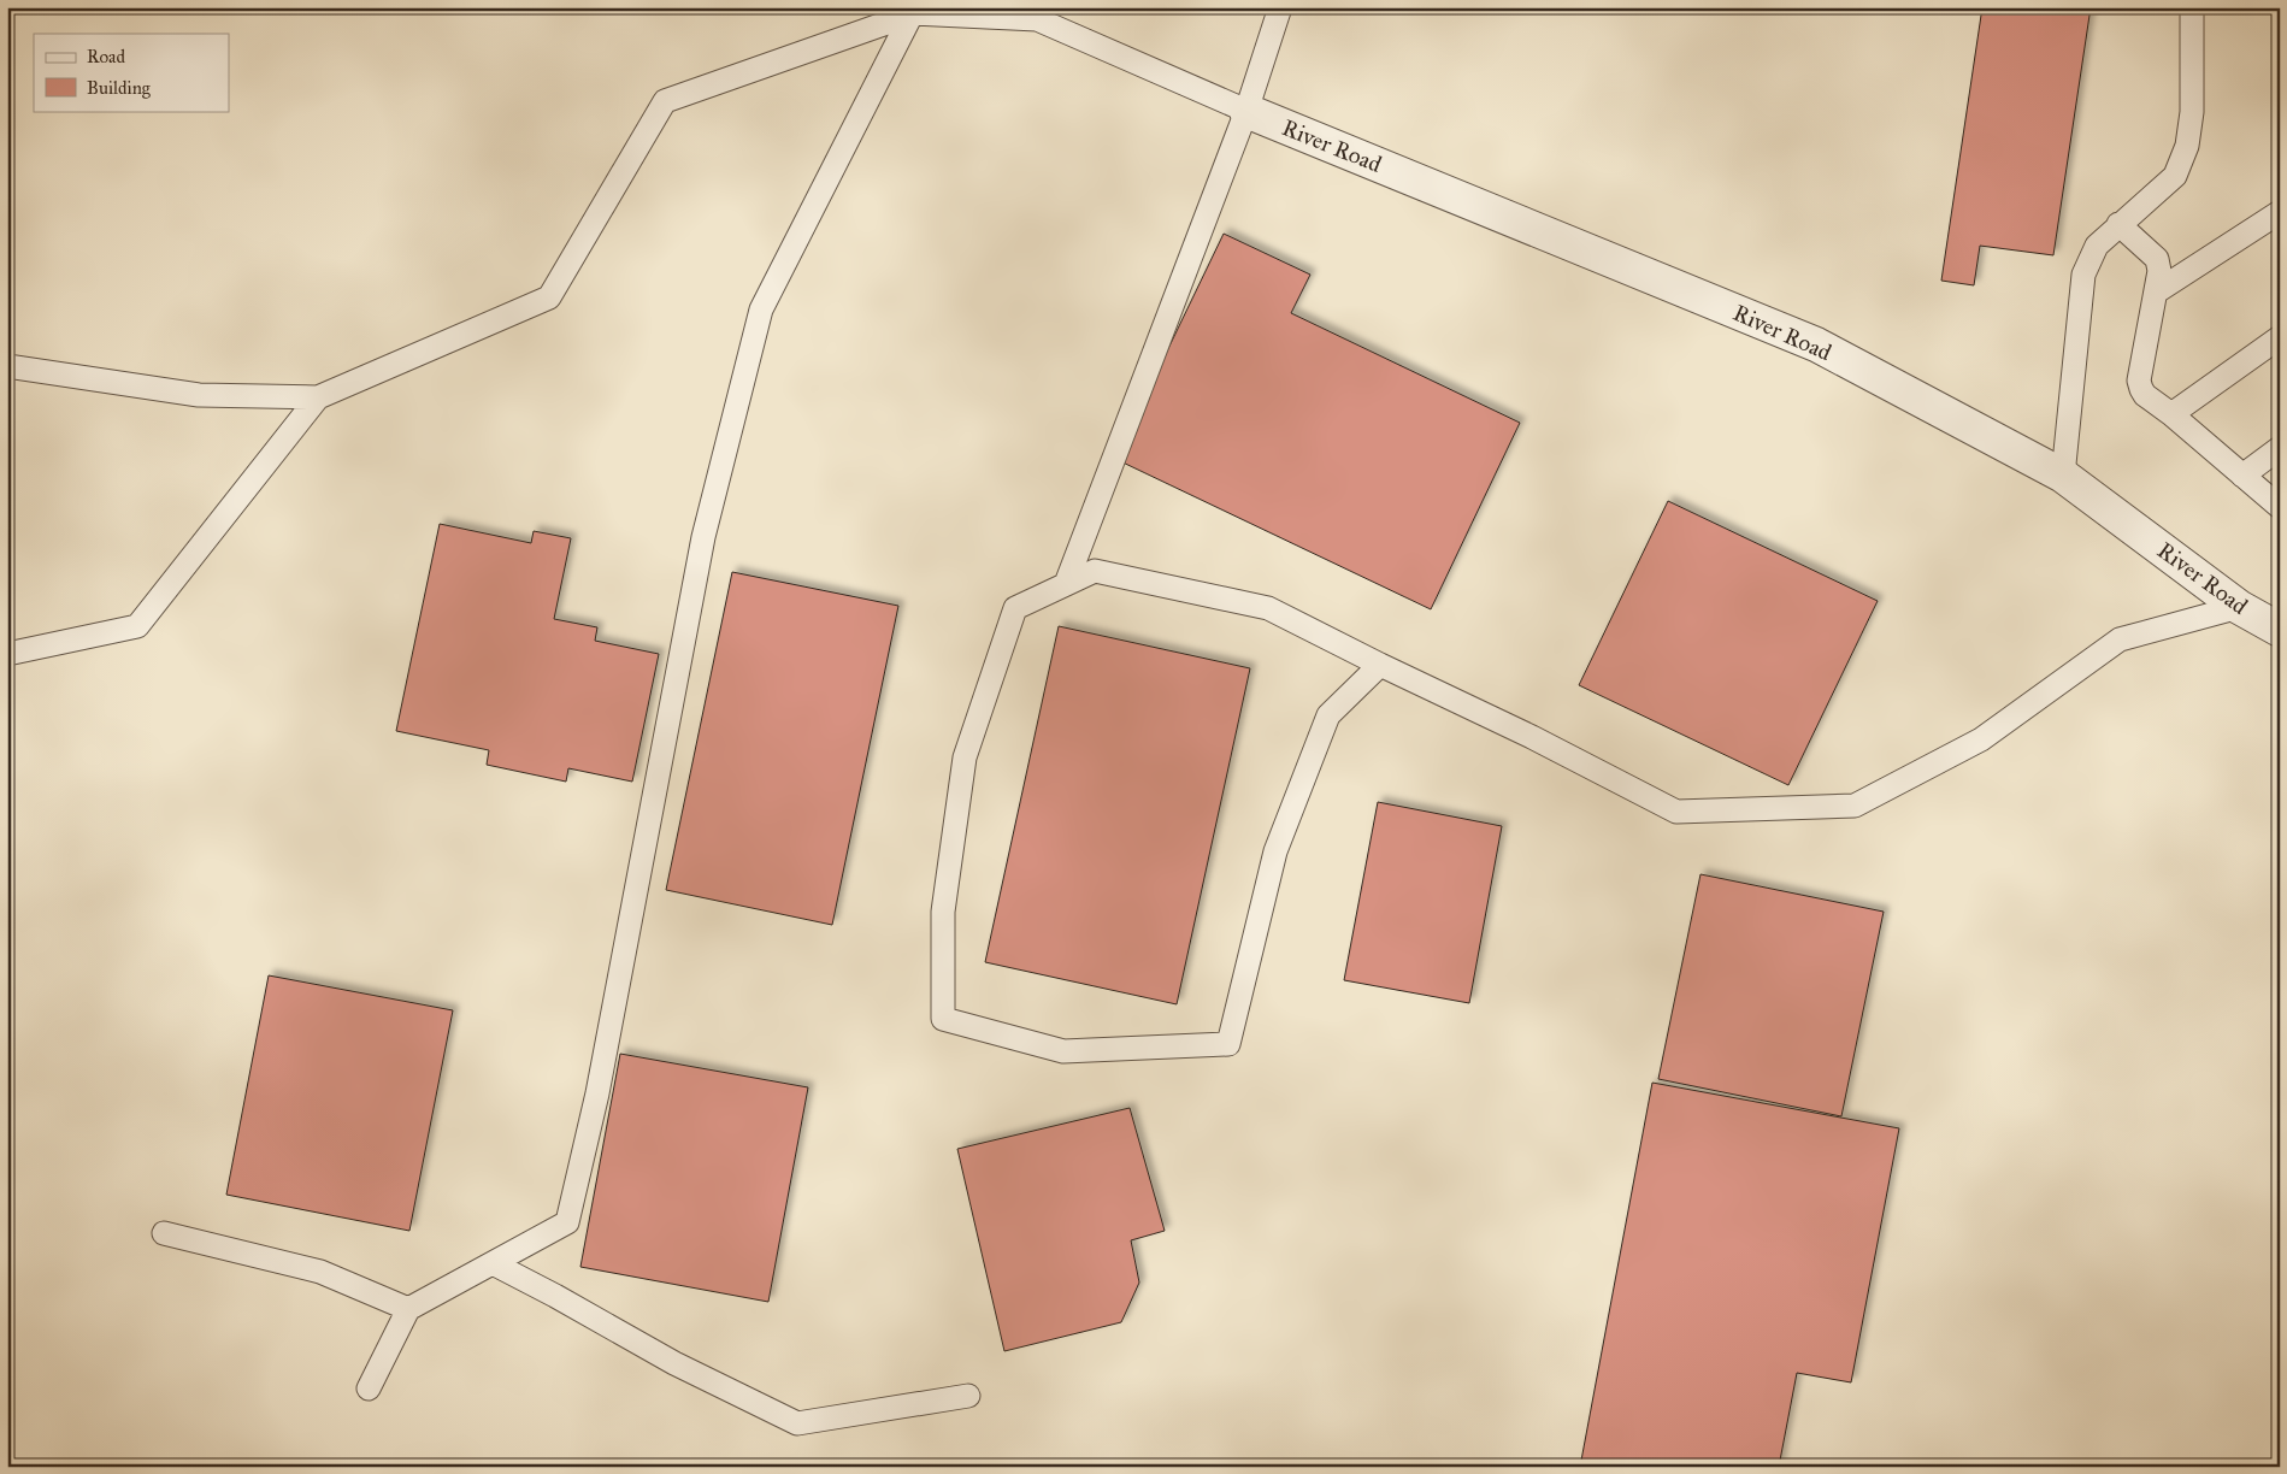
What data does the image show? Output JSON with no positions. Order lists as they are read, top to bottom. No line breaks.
{"streets":{"street":["River Road"]},"legend":["Road","Building"]}
